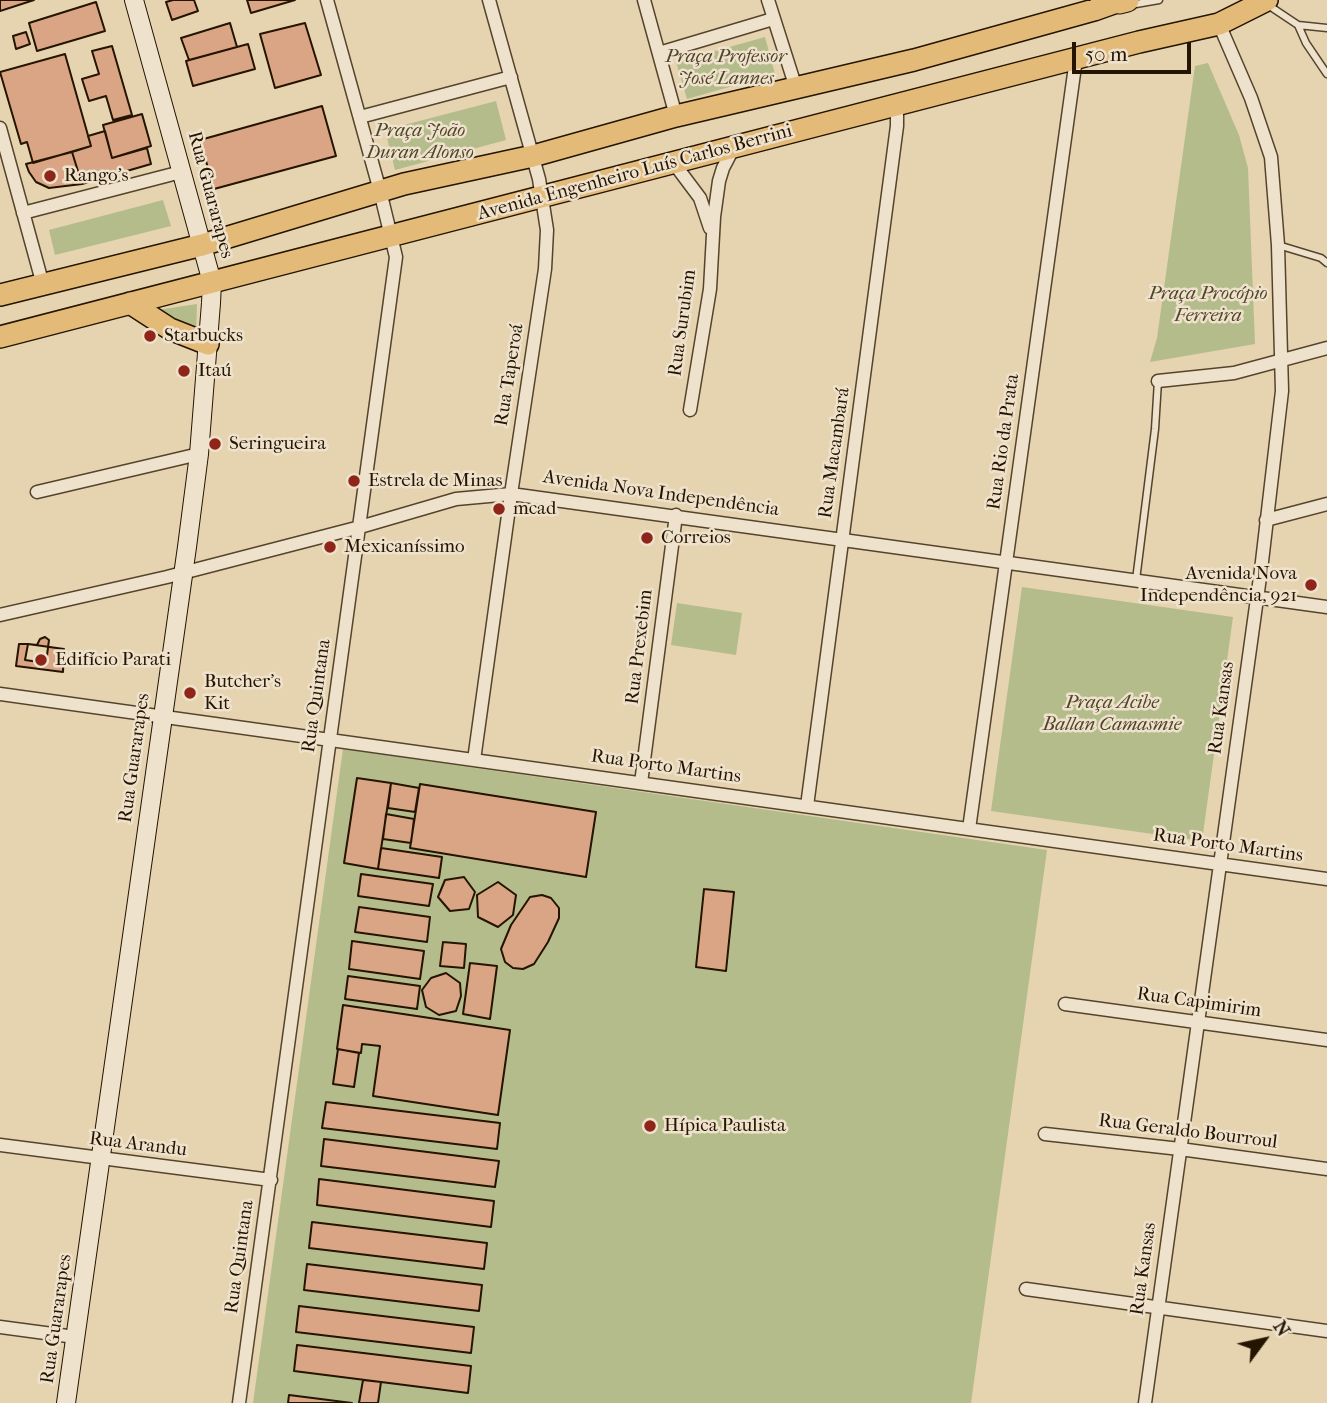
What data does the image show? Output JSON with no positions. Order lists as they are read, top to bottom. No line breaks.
{"streets":{"main road":["Avenida Engenheiro Luís Carlos Berrini"],"street":["Rua Guararapes","Rua Surubim","Rua Taperoá","Rua Rio da Prata","Rua Macambará","Avenida Nova Independência","Rua Prexebim","Rua Quintana","Rua Kansas","Rua Porto Martins","Rua Capimirim","Rua Geraldo Bourroul","Rua Arandu"]},"crossings":[["Avenida Engenheiro Luís Carlos Berrini","Rua Guararapes"],["Avenida Engenheiro Luís Carlos Berrini","Rua Surubim"],["Avenida Engenheiro Luís Carlos Berrini","Rua Taperoá"],["Avenida Engenheiro Luís Carlos Berrini","Rua Rio da Prata"],["Avenida Engenheiro Luís Carlos Berrini","Rua Macambará"],["Avenida Engenheiro Luís Carlos Berrini","Rua Quintana"],["Avenida Engenheiro Luís Carlos Berrini","Rua Kansas"],["Rua Guararapes","Avenida Nova Independência"],["Rua Guararapes","Rua Porto Martins"],["Rua Guararapes","Rua Arandu"],["Rua Taperoá","Avenida Nova Independência"],["Rua Taperoá","Rua Porto Martins"],["Rua Rio da Prata","Avenida Nova Independência"],["Rua Rio da Prata","Rua Porto Martins"],["Rua Macambará","Avenida Nova Independência"],["Rua Macambará","Rua Porto Martins"],["Avenida Nova Independência","Rua Prexebim"],["Avenida Nova Independência","Rua Quintana"],["Avenida Nova Independência","Rua Kansas"],["Rua Prexebim","Rua Porto Martins"],["Rua Quintana","Rua Porto Martins"],["Rua Quintana","Rua Arandu"],["Rua Kansas","Rua Porto Martins"],["Rua Kansas","Rua Capimirim"],["Rua Kansas","Rua Geraldo Bourroul"]],"parks":["Praça Professor José Lannes","Praça João Duran Alonso","Praça Procópio Ferreira","Praça Acibe Ballan Camasmie"],"places":["Rango's","Starbucks","Itaú","Seringueira","Estrela de Minas","mcad","Correios","Mexicaníssimo","Avenida Nova Independência, 921","Edifício Parati","Butcher's Kit","Hípica Paulista"],"scale_bar":"50 m","north":"top right"}
